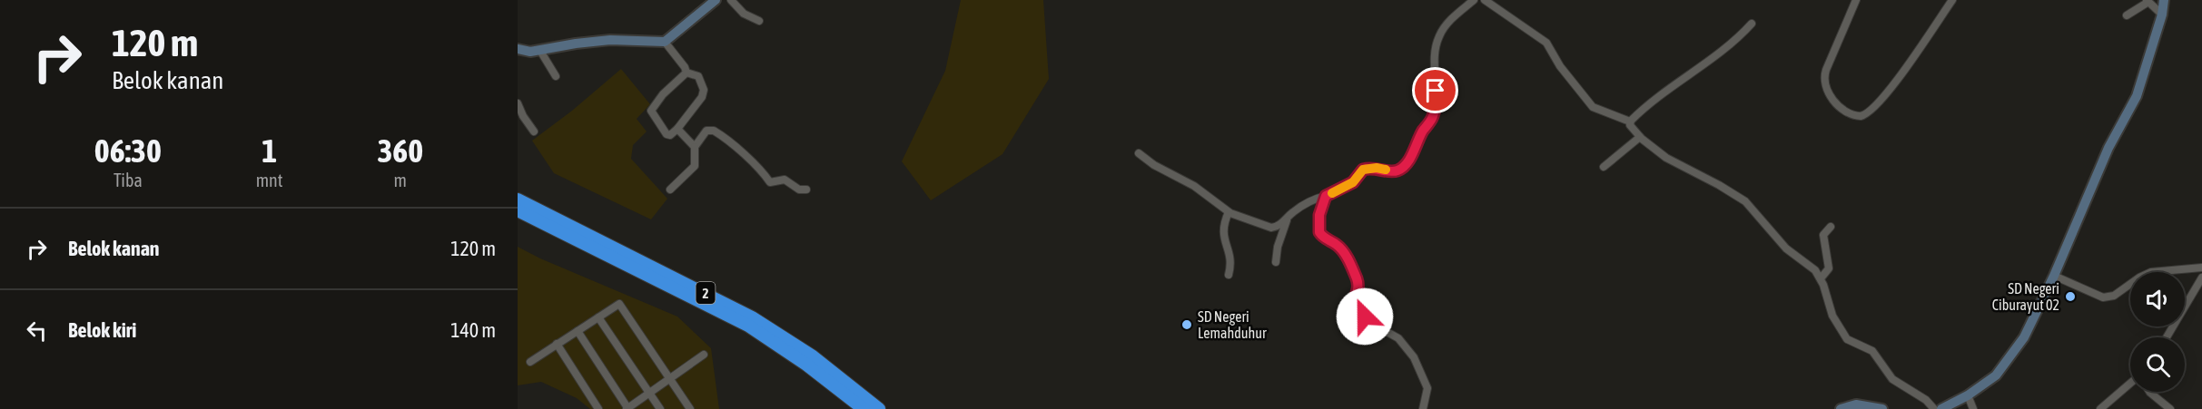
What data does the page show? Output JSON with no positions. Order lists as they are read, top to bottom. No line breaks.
{"streets":{"highway":["2"]},"places":["SD Negeri Ciburayut 02","SD Negeri Lemahduhur"],"page":{"turn":["120 m","Belok kanan"],"eta":["06:30","Tiba","1","mnt","360","m"],"list":[{"name":"Belok kanan","value":"120 m"},{"name":"Belok kiri","value":"140 m"}]}}
